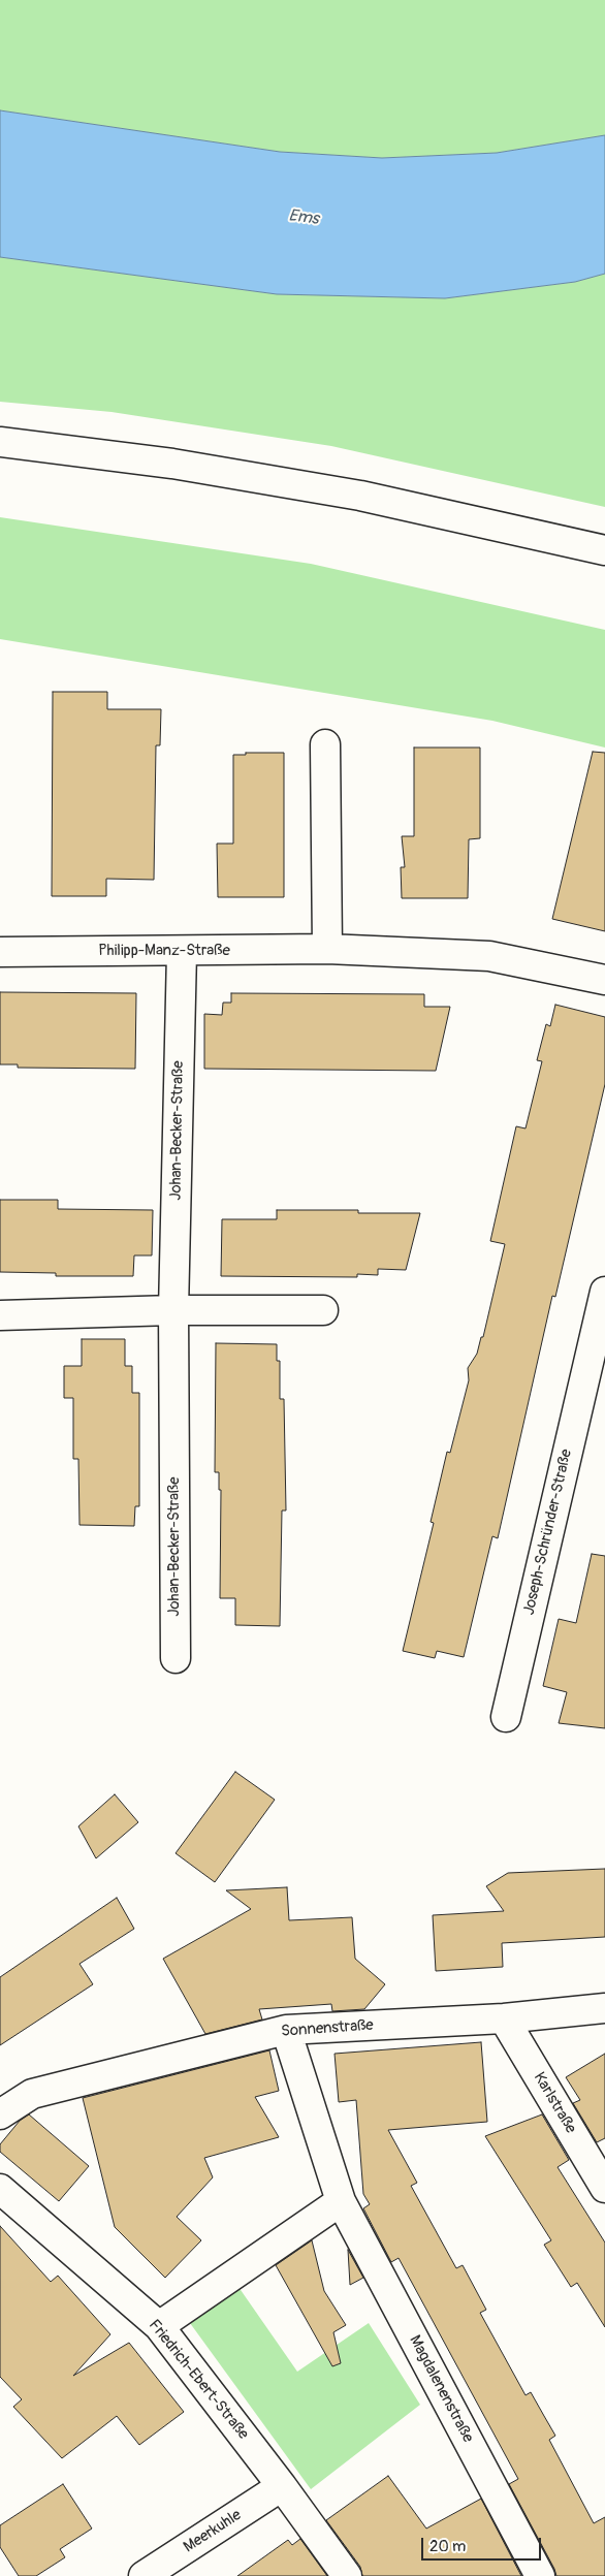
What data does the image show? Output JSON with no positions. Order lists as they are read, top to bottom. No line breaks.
{"streets":{"street":["Philipp-Manz-Straße","Johan-Becker-Straße","Joseph-Schründer-Straße","Sonnenstraße","Karlstraße","Friedrich-Ebert-Straße","Magdalenenstraße","Meerkuhle"]},"crossings":[["Philipp-Manz-Straße","Johan-Becker-Straße"],["Sonnenstraße","Karlstraße"],["Sonnenstraße","Magdalenenstraße"],["Friedrich-Ebert-Straße","Meerkuhle"]],"water":["Ems"],"scale_bar":"20 m"}
